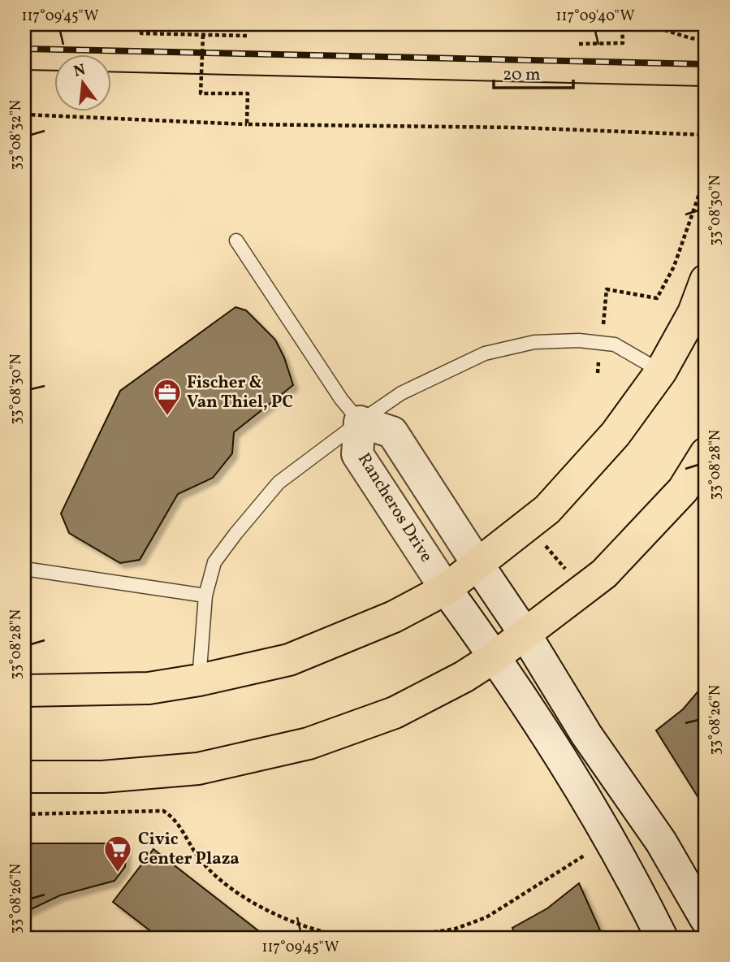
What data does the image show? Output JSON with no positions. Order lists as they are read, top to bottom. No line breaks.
{"streets":{"main road":["Rancheros Drive"]},"places":{"office":["Fischer & Van Thiel, PC"],"supermarket":["Civic Center Plaza"]},"scale_bar":"20 m","north":"top","coordinates":["117°09'45\"W","117°09'40\"W","33°08'32\"N","33°08'30\"N","33°08'28\"N","33°08'26\"N"]}
